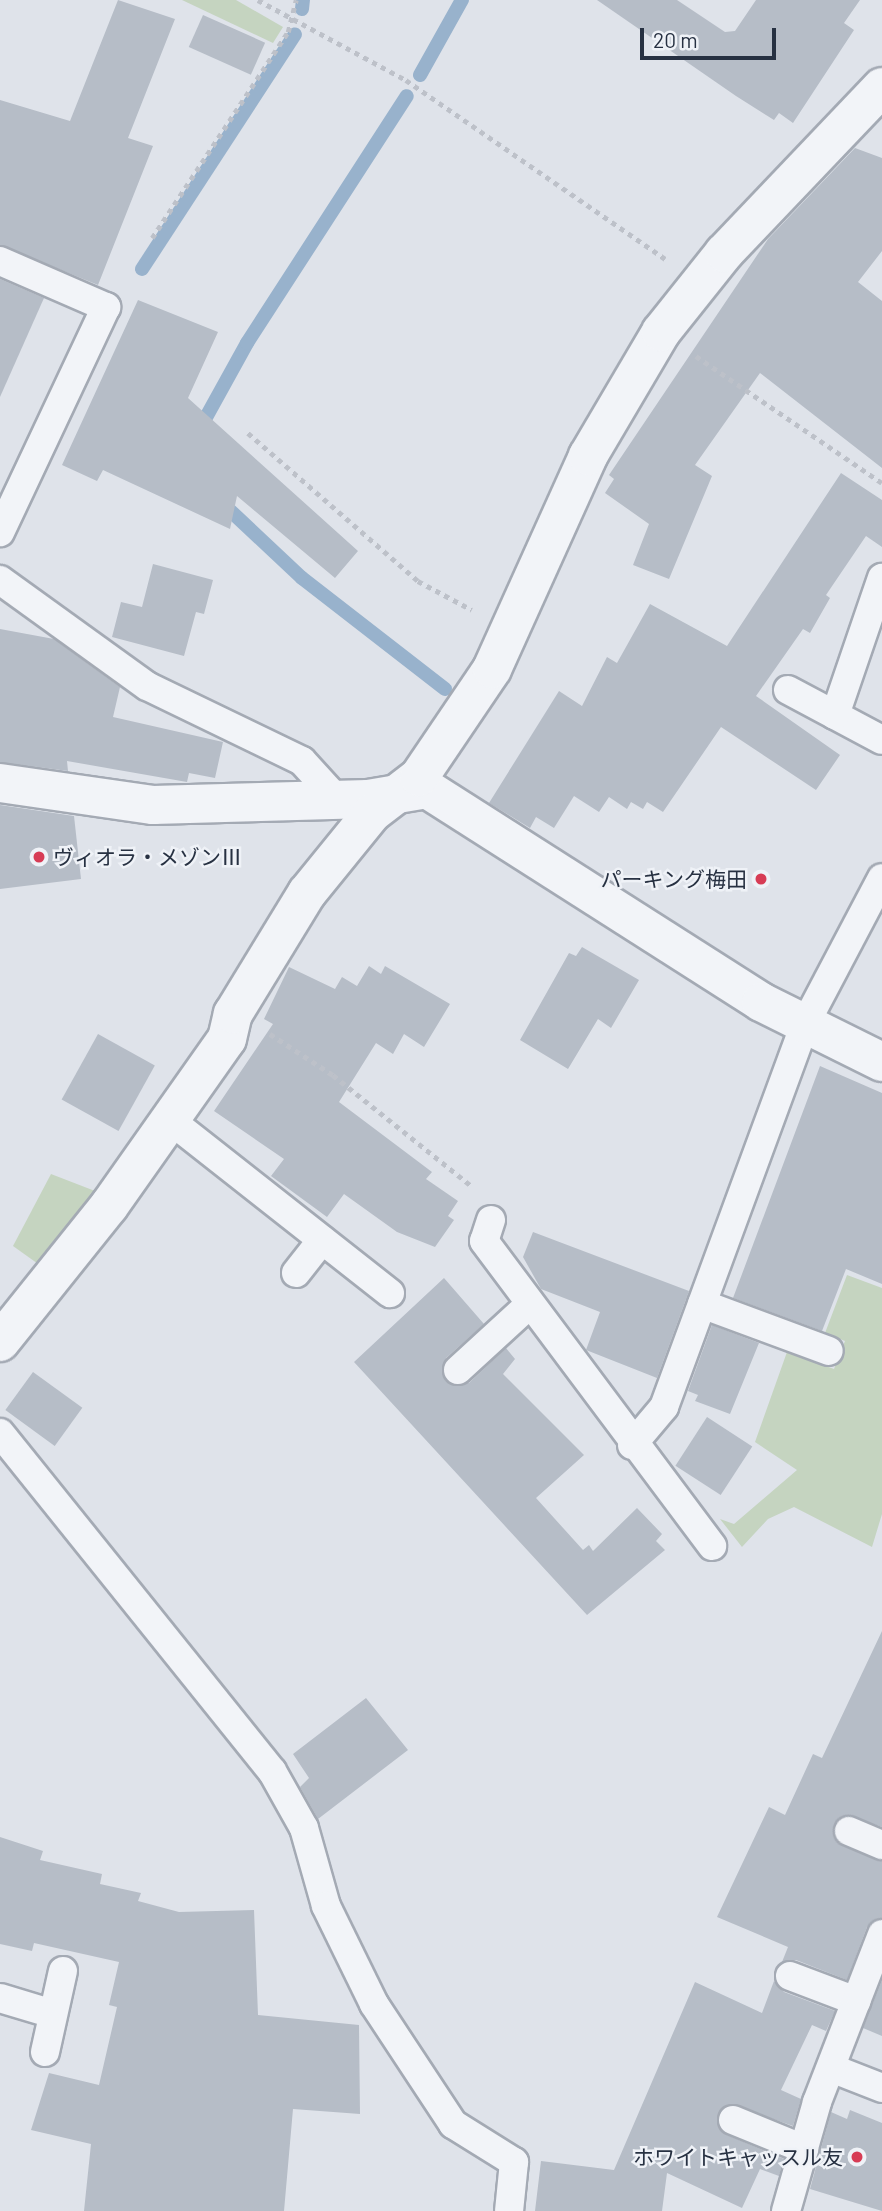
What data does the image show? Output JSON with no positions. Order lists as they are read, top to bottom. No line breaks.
{"places":["ヴィオラ・メゾンⅢ","パーキング梅田","ホワイトキャッスル友"],"scale_bar":"20 m"}
